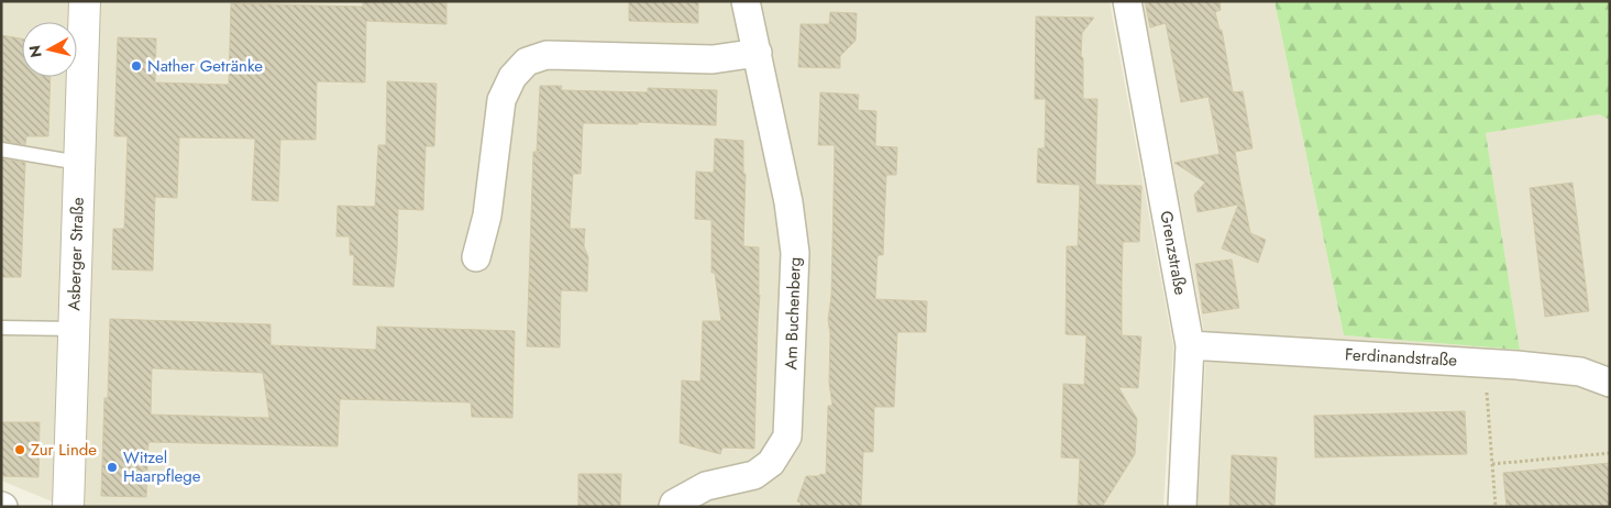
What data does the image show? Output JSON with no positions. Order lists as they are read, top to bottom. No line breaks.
{"streets":{"street":["Grenzstraße","Asberger Straße","Am Buchenberg","Ferdinandstraße"]},"crossings":[["Grenzstraße","Ferdinandstraße"]],"places":["Nather Getränke","Zur Linde","Witzel Haarpflege"],"north":"left"}
